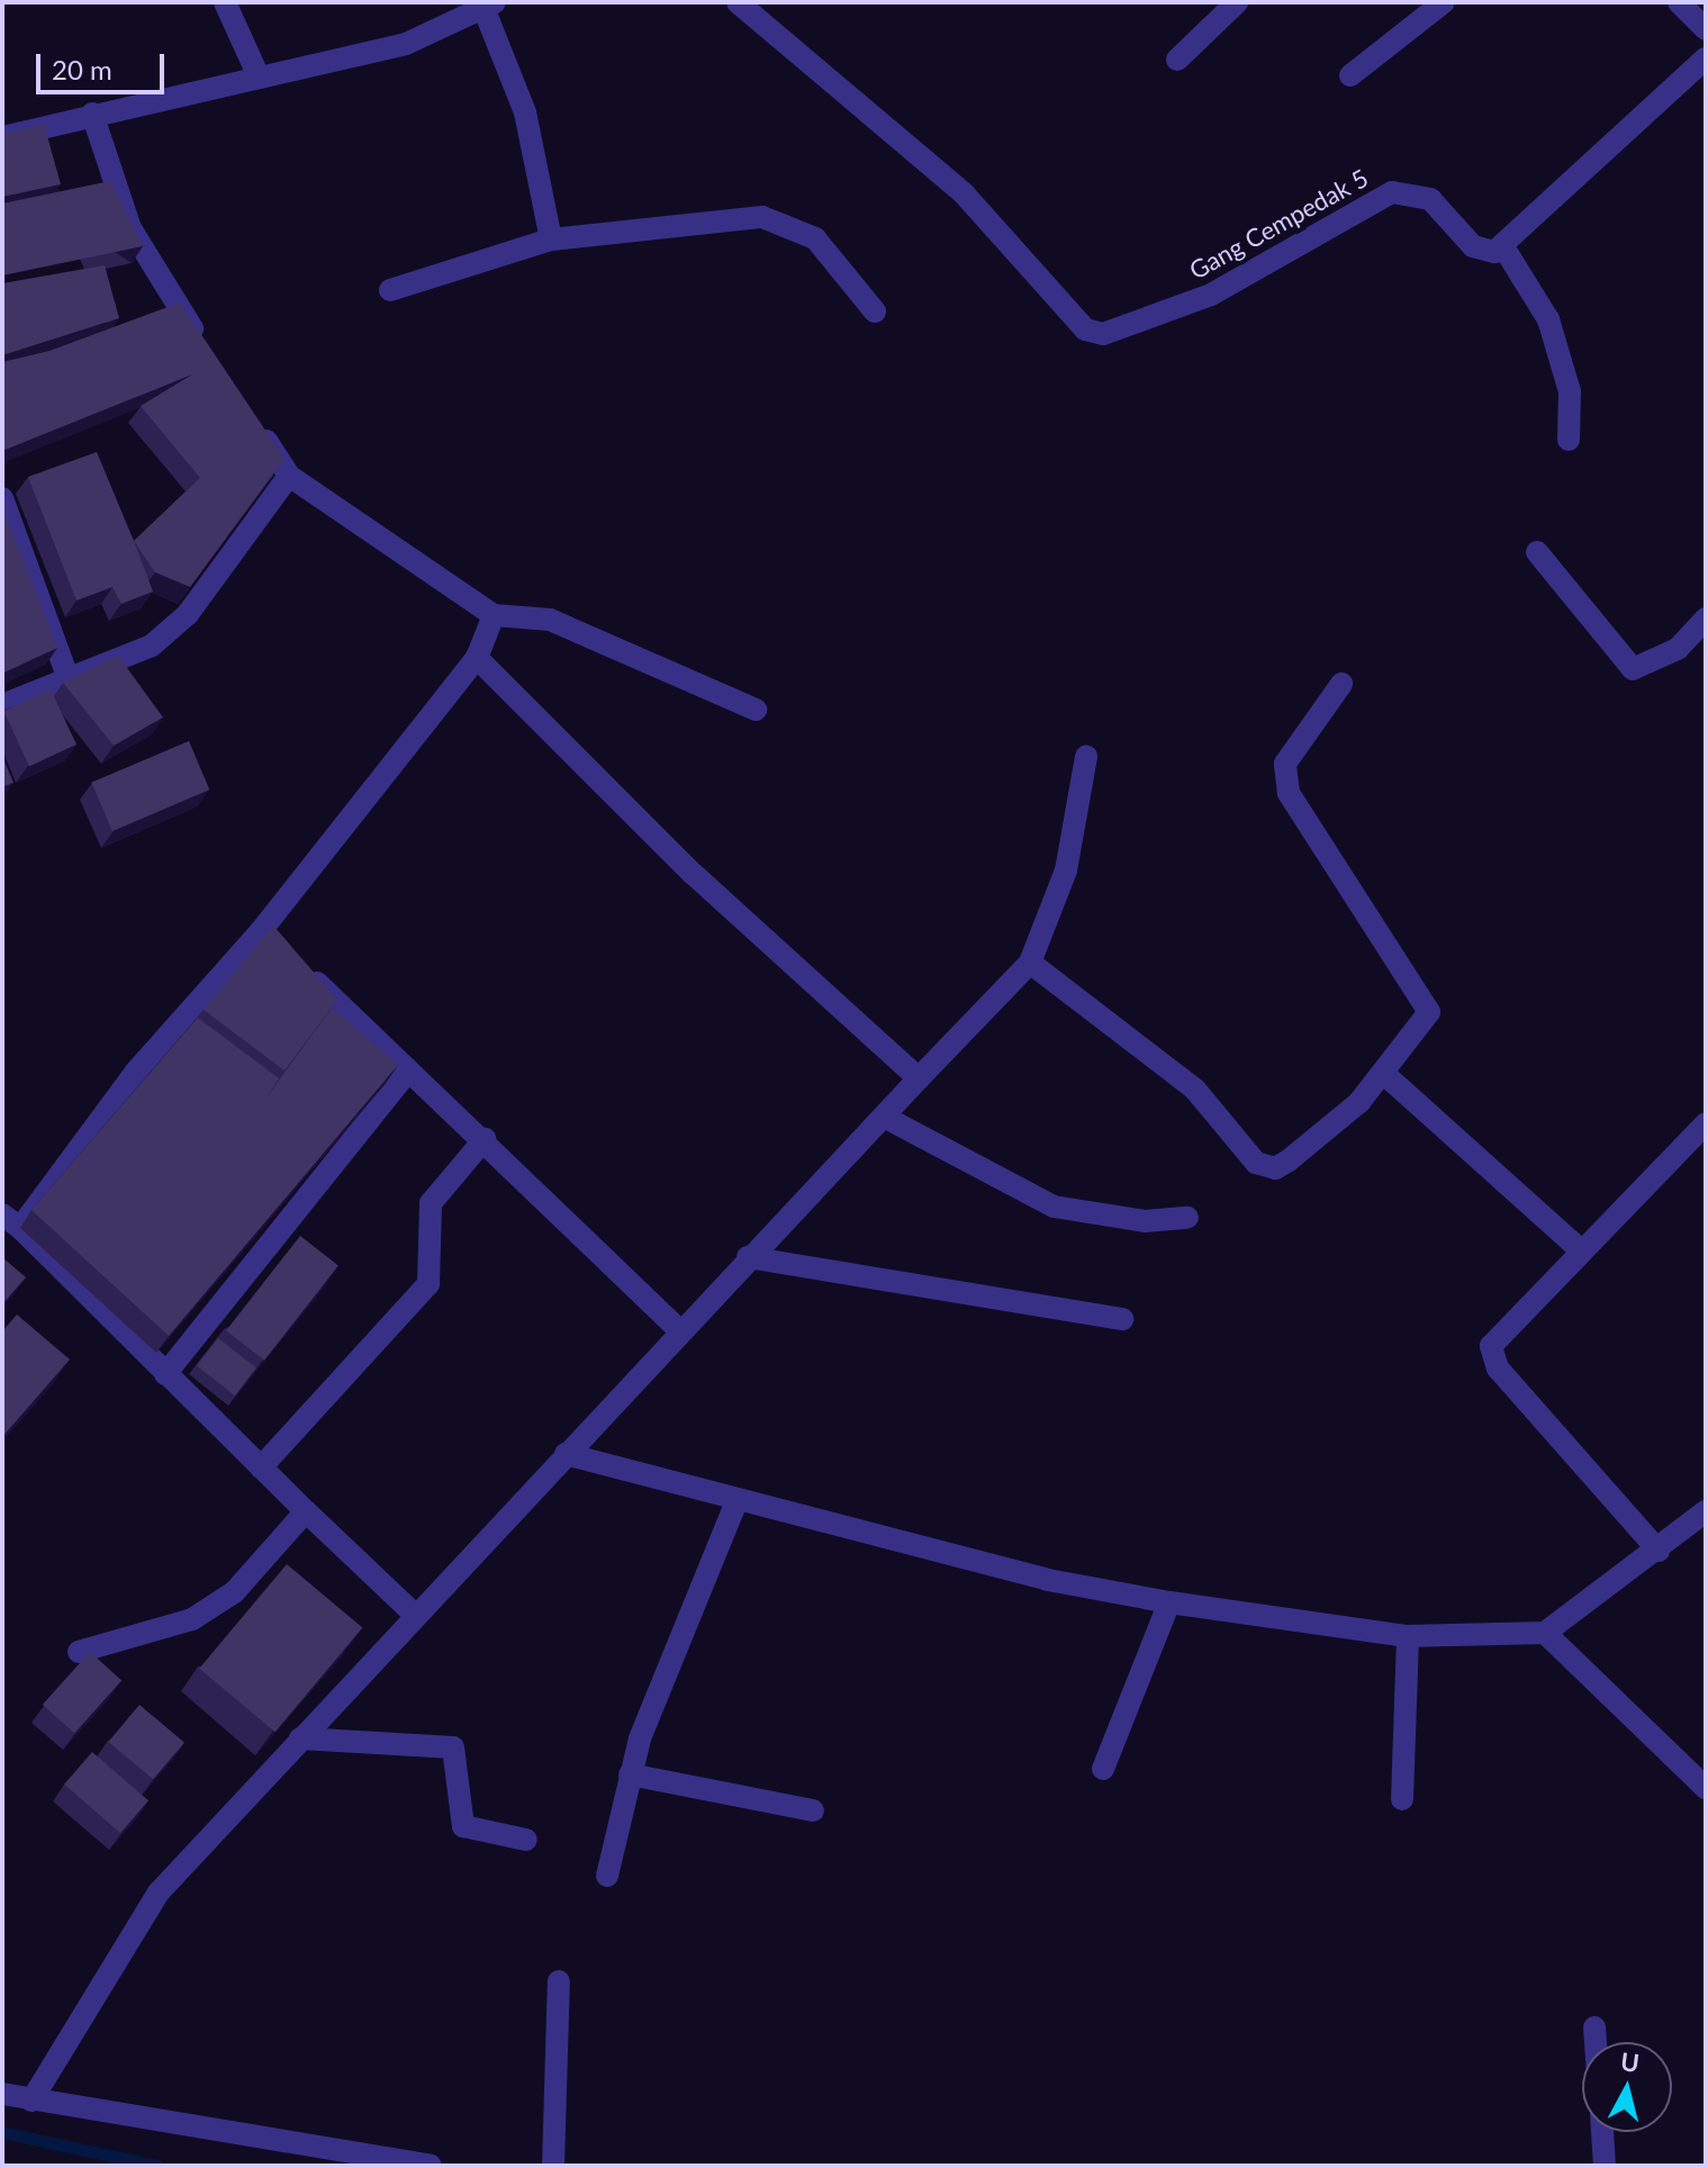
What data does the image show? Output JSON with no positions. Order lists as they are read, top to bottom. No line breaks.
{"streets":{"street":["Gang Cempedak 5"]},"scale_bar":"20 m","north":"top"}
